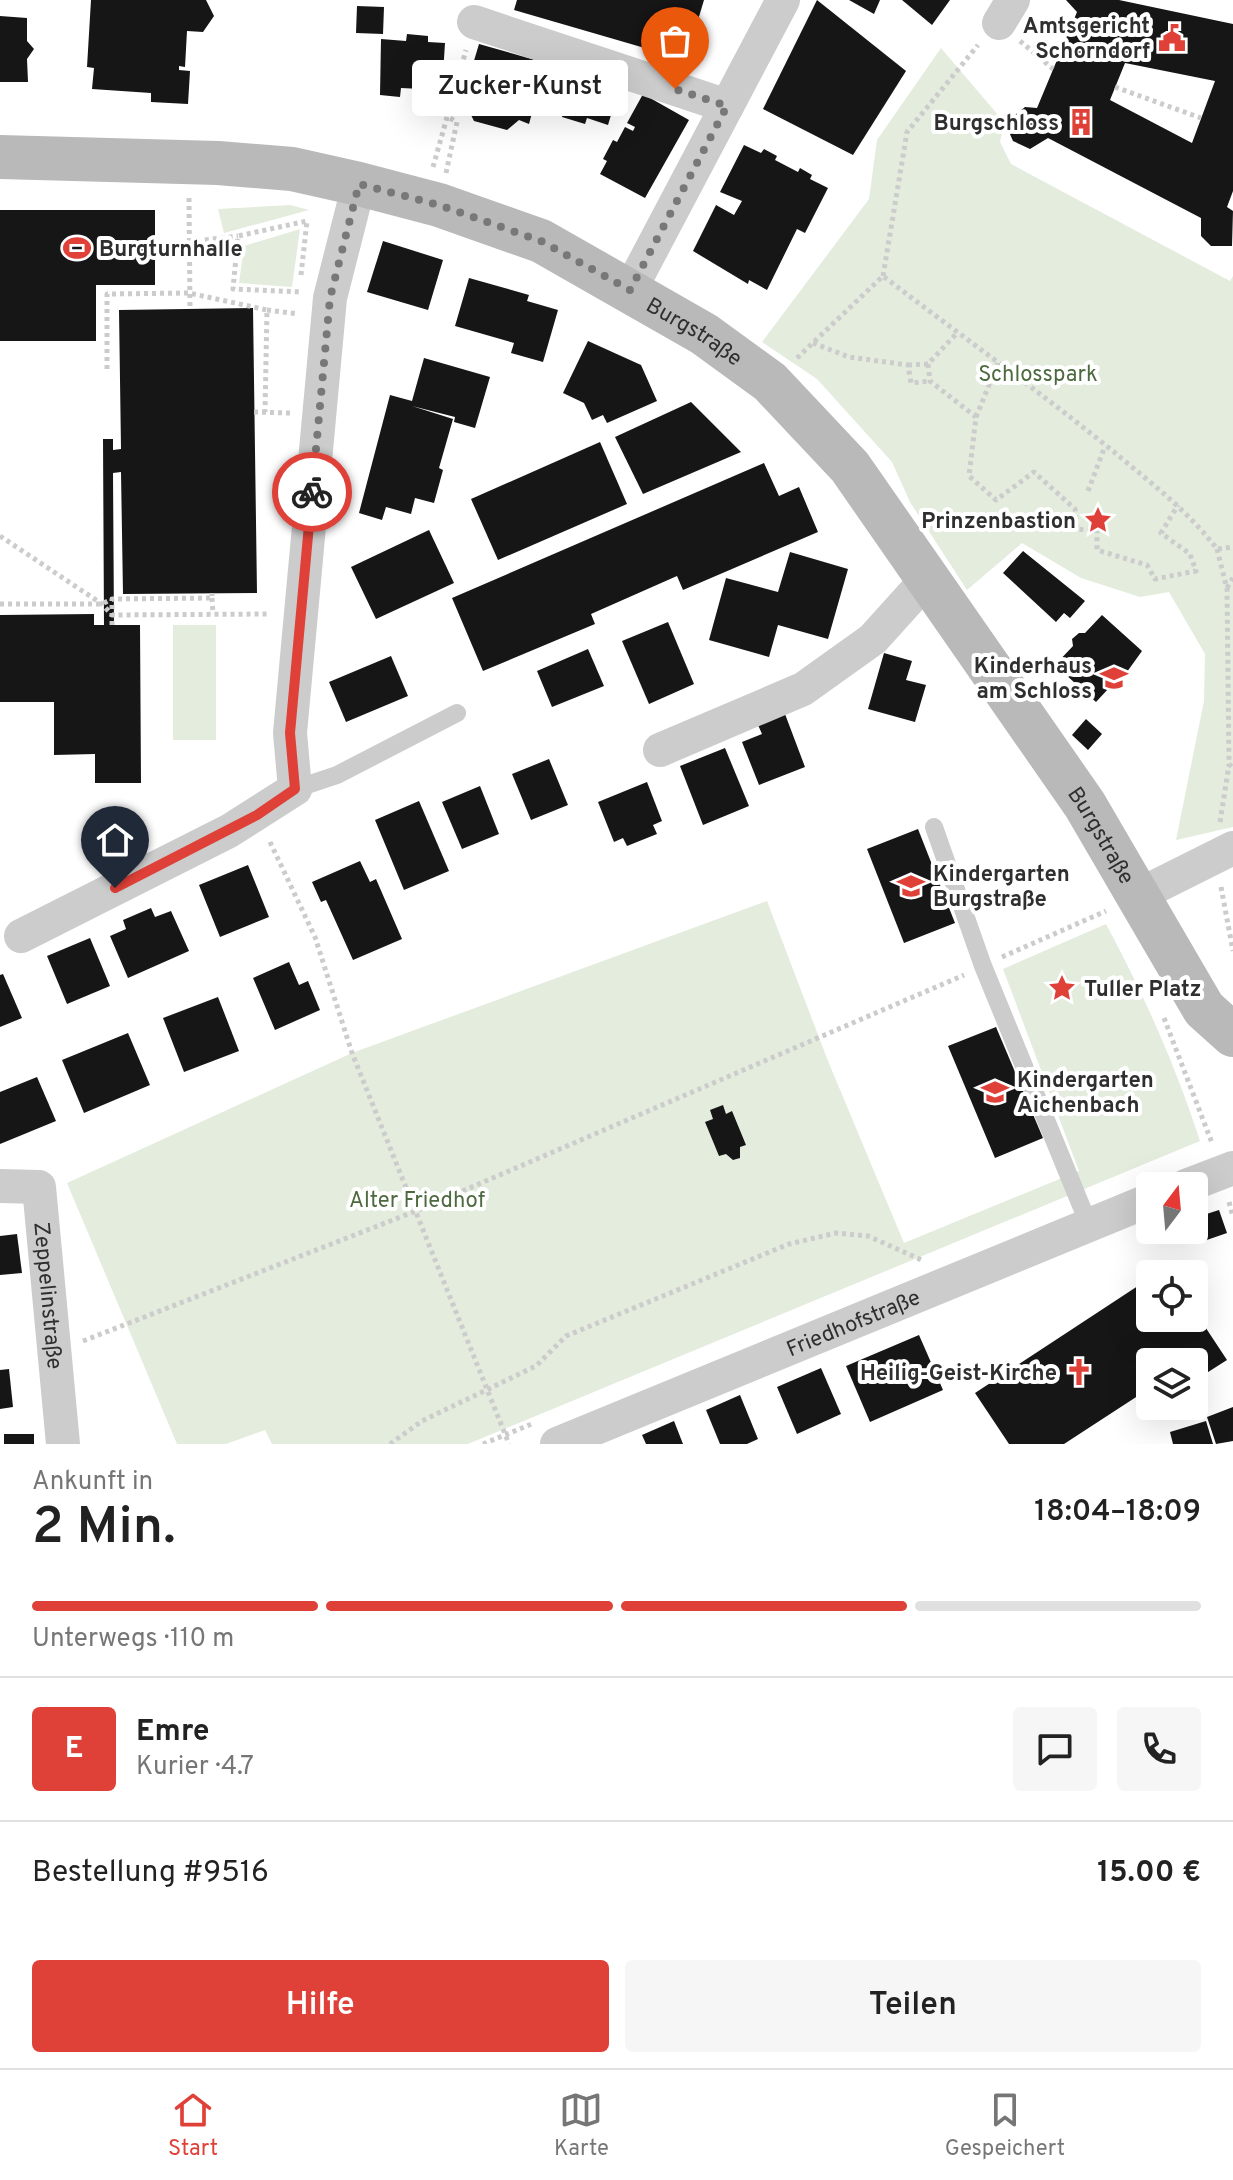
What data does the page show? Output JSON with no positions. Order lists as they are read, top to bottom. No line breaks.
{"streets":{"main road":["Burgstraße"],"street":["Zeppelinstraße","Friedhofstraße"]},"parks":["Schlosspark","Alter Friedhof"],"places":{"public building":["Amtsgericht Schorndorf"],"other":["Zucker-Kunst"],"building":["Burgschloss"],"sports":["Burgturnhalle"],"place":["Prinzenbastion","Tuller Platz"],"school or university":["Kinderhaus am Schloss","Kindergarten Burgstraße","Kindergarten Aichenbach"],"church":["Heilig-Geist-Kirche"]},"north":"top","page":{"bubble":"Zucker-Kunst","heading":["2 Min.","Ankunft in","18:04–18:09"],"panel":["Emre","Kurier · 4.7","Bestellung #9516","15.00 €"],"bar":"Unterwegs · 110 m","round":"E","buttons":["Hilfe","Teilen"],"tabs":["Start","Karte","Gespeichert"]}}
